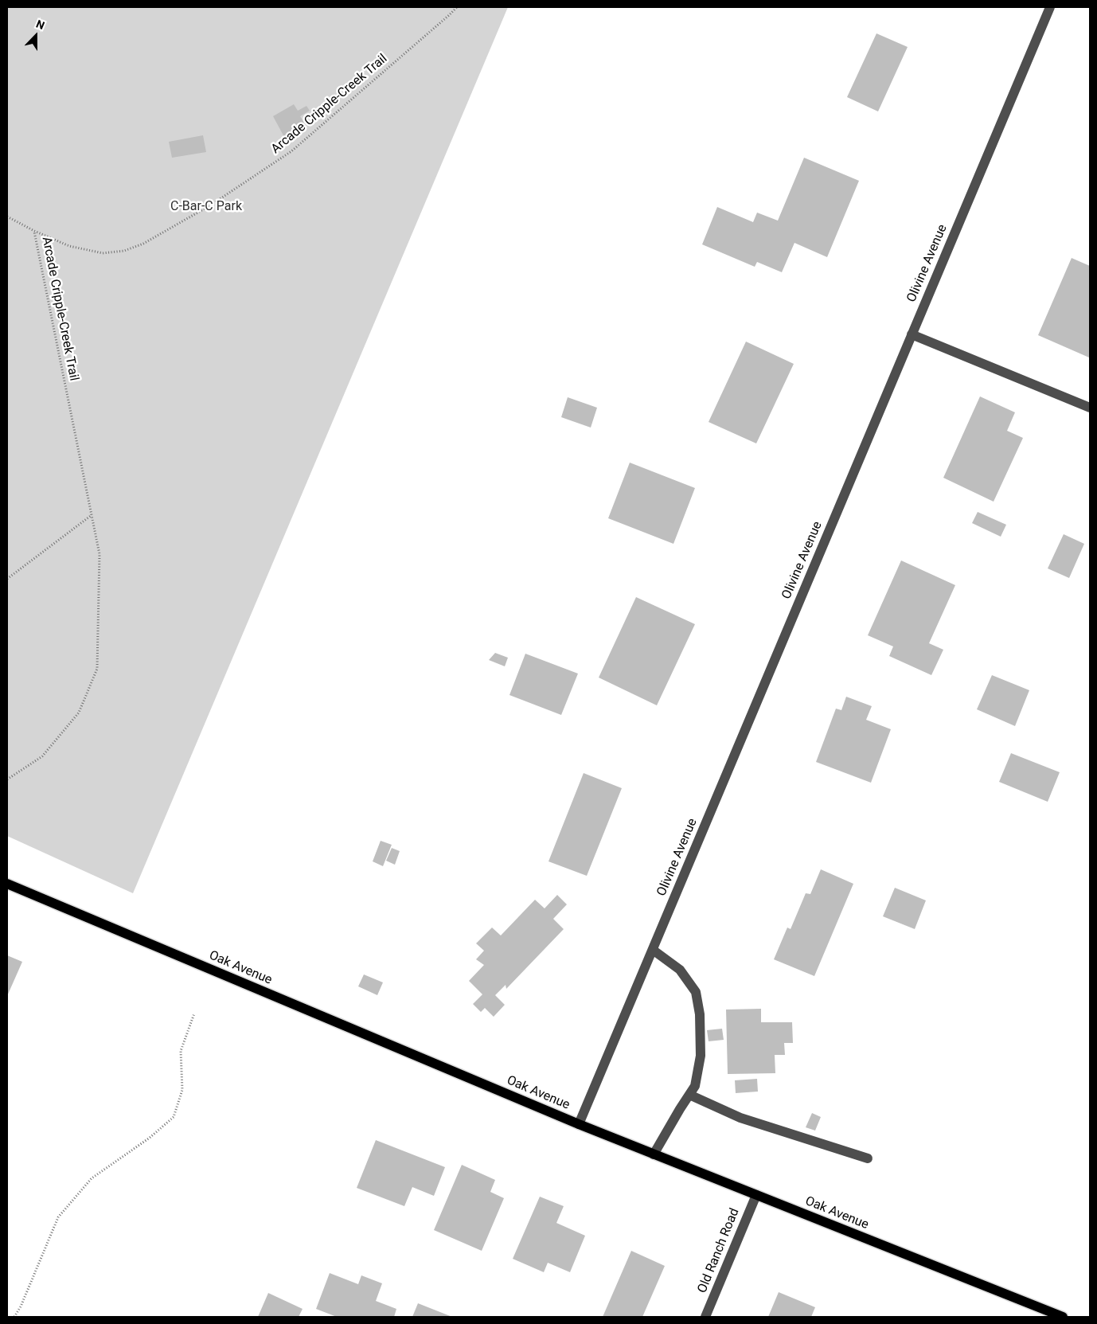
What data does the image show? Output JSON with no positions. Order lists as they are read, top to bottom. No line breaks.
{"streets":{"main road":["Oak Avenue"],"street":["Olivine Avenue","Old Ranch Road"],"path":["Arcade Cripple-Creek Trail"]},"crossings":[["Olivine Avenue","Oak Avenue"],["Oak Avenue","Old Ranch Road"]],"parks":["C-Bar-C Park"],"north":"top"}
